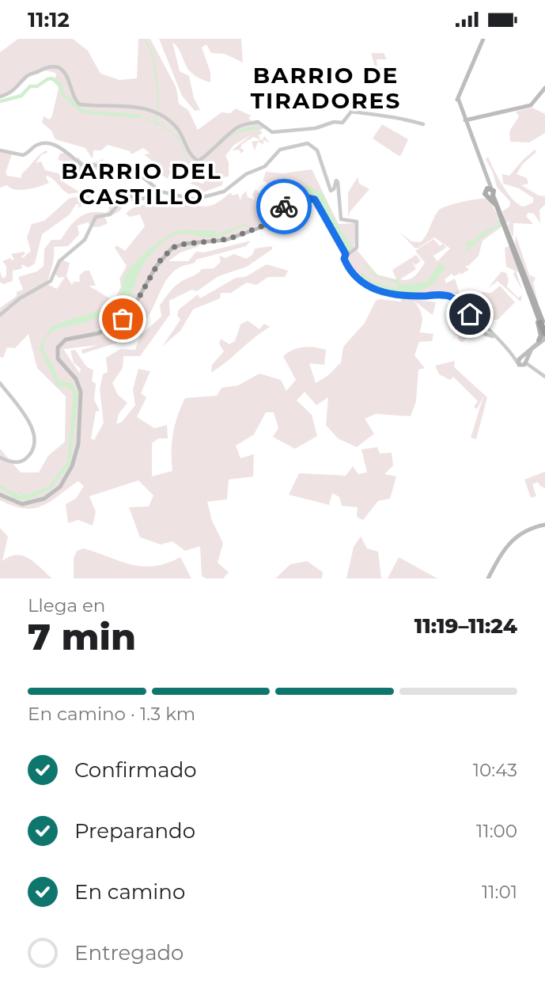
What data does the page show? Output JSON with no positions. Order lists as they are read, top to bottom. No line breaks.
{"districts":["BARRIO DE TIRADORES","BARRIO DEL CASTILLO"],"page":{"status":"11:12","heading":["7 min","Llega en","11:19–11:24"],"bar":"En camino · 1.3 km","list":[["Confirmado","10:43"],["Preparando","11:00"],["En camino","11:01"],"Entregado"]}}
